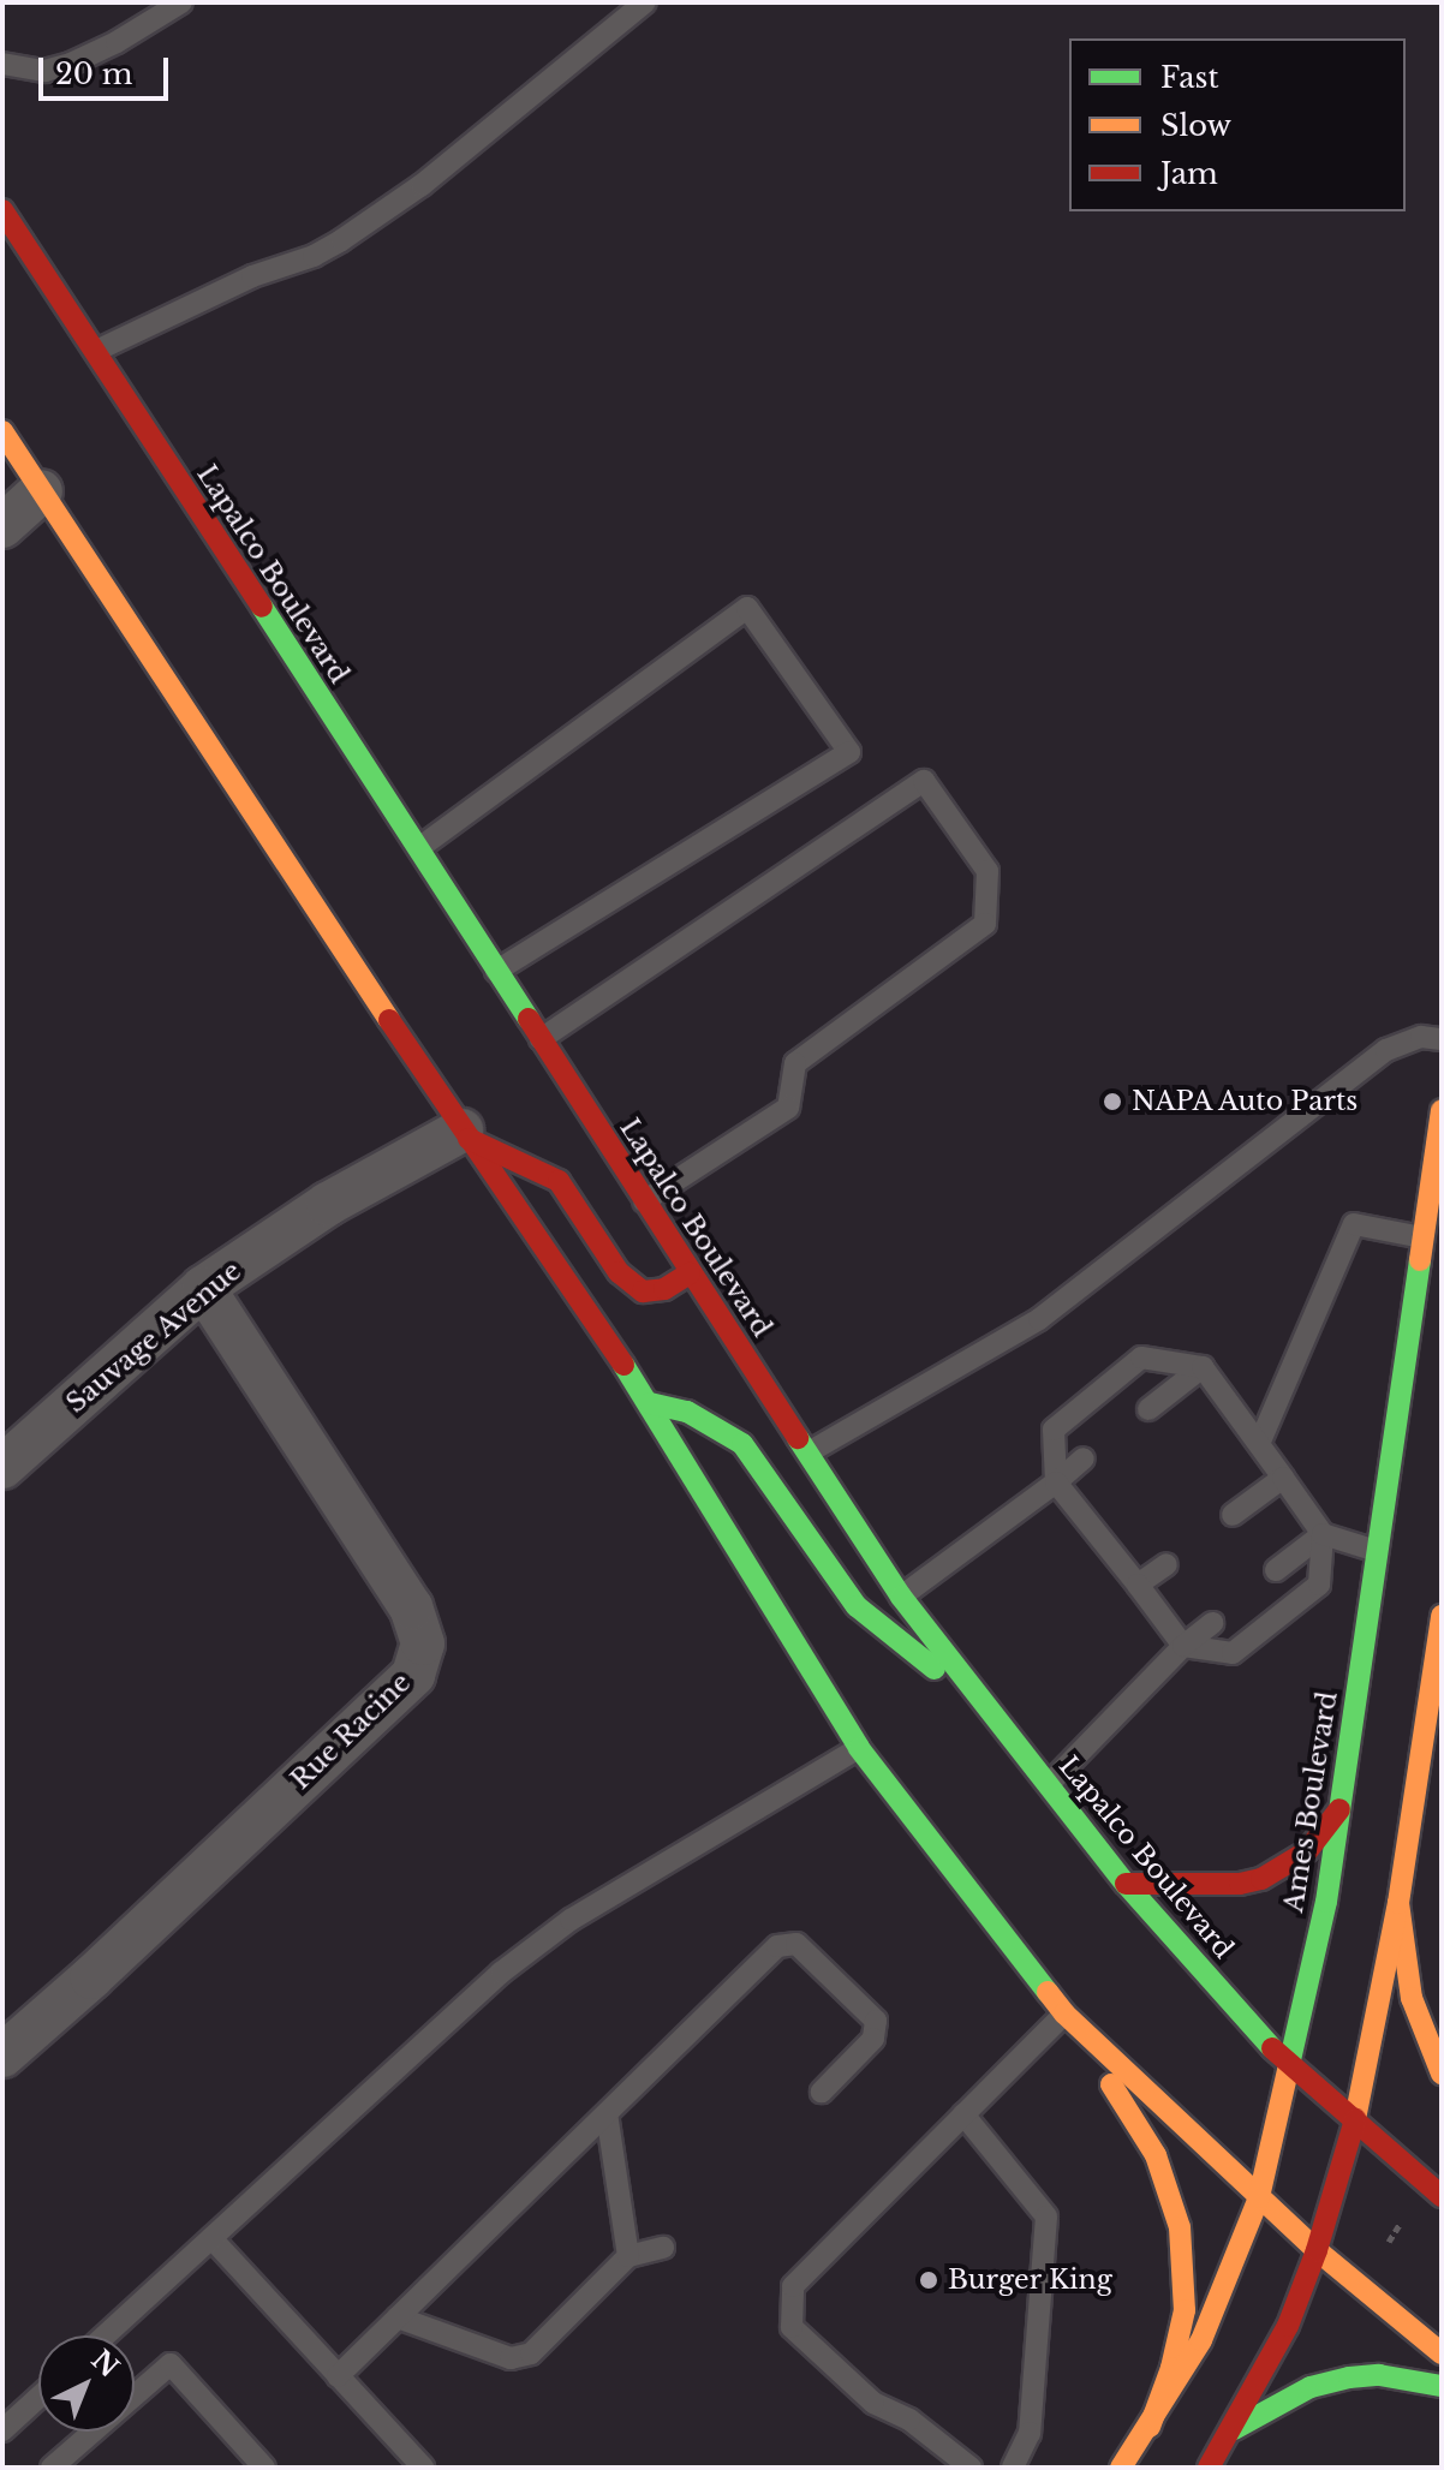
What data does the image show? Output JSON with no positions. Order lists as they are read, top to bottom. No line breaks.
{"streets":{"main road":["Lapalco Boulevard","Ames Boulevard"],"street":["Sauvage Avenue","Rue Racine"]},"crossings":[["Lapalco Boulevard","Ames Boulevard"],["Sauvage Avenue","Rue Racine"]],"places":["NAPA Auto Parts","Burger King"],"legend":["Fast","Slow","Jam"],"scale_bar":"20 m","north":"top right"}
